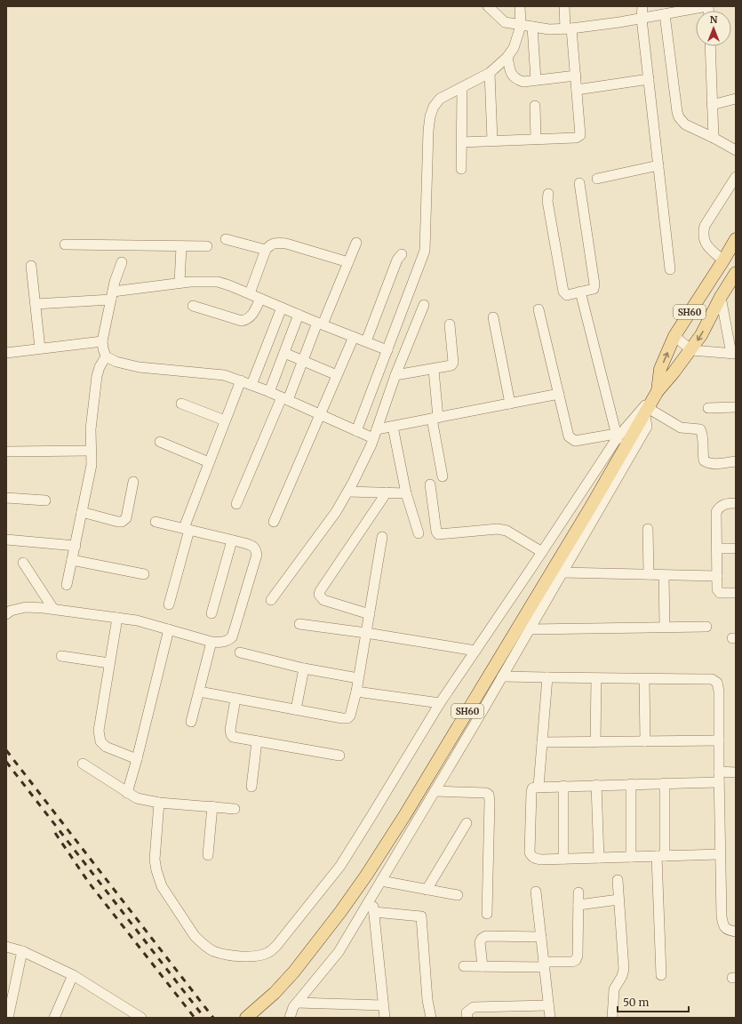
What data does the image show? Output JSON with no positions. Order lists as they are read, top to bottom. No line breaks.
{"streets":{"main road":["SH60"]},"scale_bar":"50 m","north":"top"}
